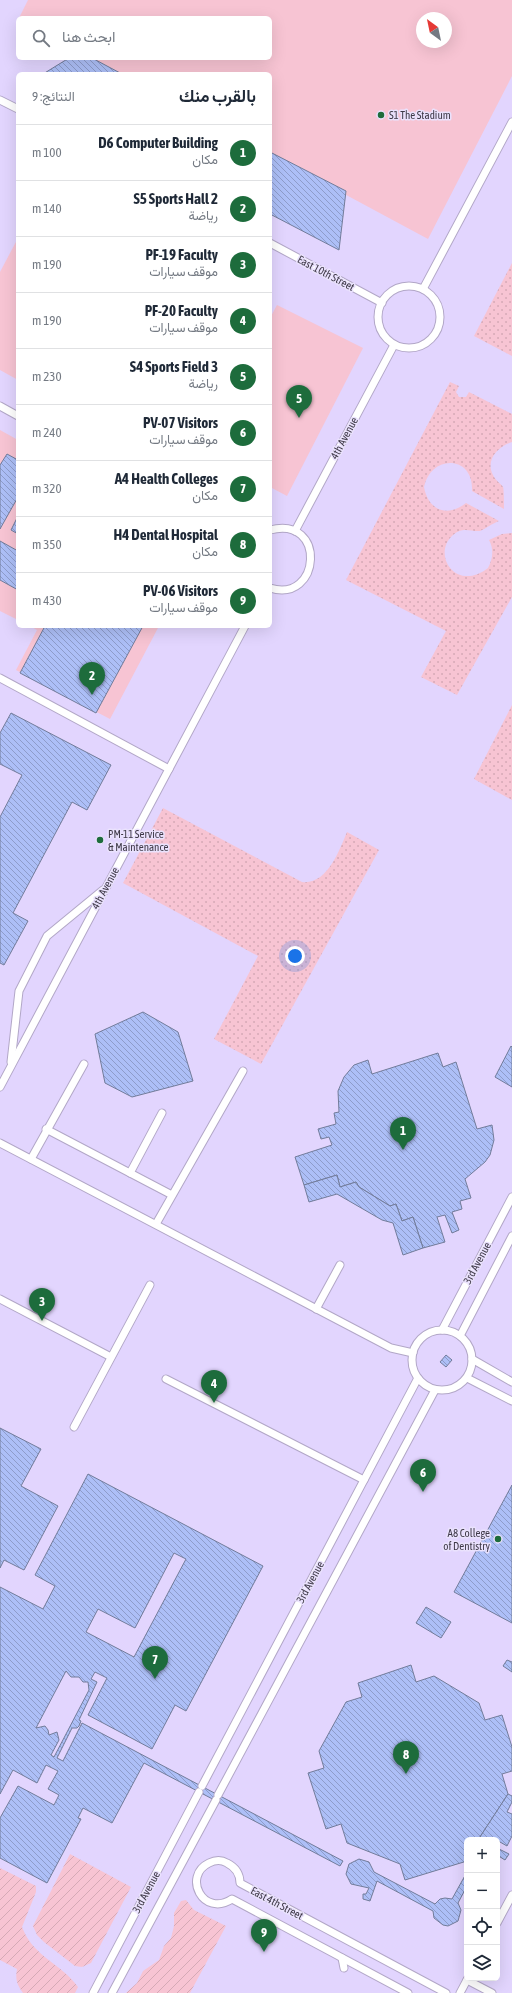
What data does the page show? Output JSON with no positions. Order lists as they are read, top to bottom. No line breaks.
{"streets":{"lane":["East 10th Street","4th Avenue","3rd Avenue","East 4th Street"]},"crossings":[["East 10th Street","4th Avenue"]],"places":["S1 The Stadium","PM-11 Service & Maintenance","A8 College of Dentistry"],"north":"top left","page":{"search":"ابحث هنا","heading":["بالقرب منك","النتائج: 9"],"list":[{"mark":"1","name":"D6 Computer Building","note":"مكان","value":"100 m"},{"mark":"2","name":"S5 Sports Hall 2","note":"رياضة","value":"140 m"},{"mark":"3","name":"PF-19 Faculty","note":"موقف سيارات","value":"190 m"},{"mark":"4","name":"PF-20 Faculty","note":"موقف سيارات","value":"190 m"},{"mark":"5","name":"S4 Sports Field 3","note":"رياضة","value":"230 m"},{"mark":"6","name":"PV-07 Visitors","note":"موقف سيارات","value":"240 m"},{"mark":"7","name":"A4 Health Colleges","note":"مكان","value":"320 m"},{"mark":"8","name":"H4 Dental Hospital","note":"مكان","value":"350 m"},{"mark":"9","name":"PV-06 Visitors","note":"موقف سيارات","value":"430 m"}],"pins":["5","2","1","3","4","6","7","8","9"],"map_buttons":["+","−"]}}
